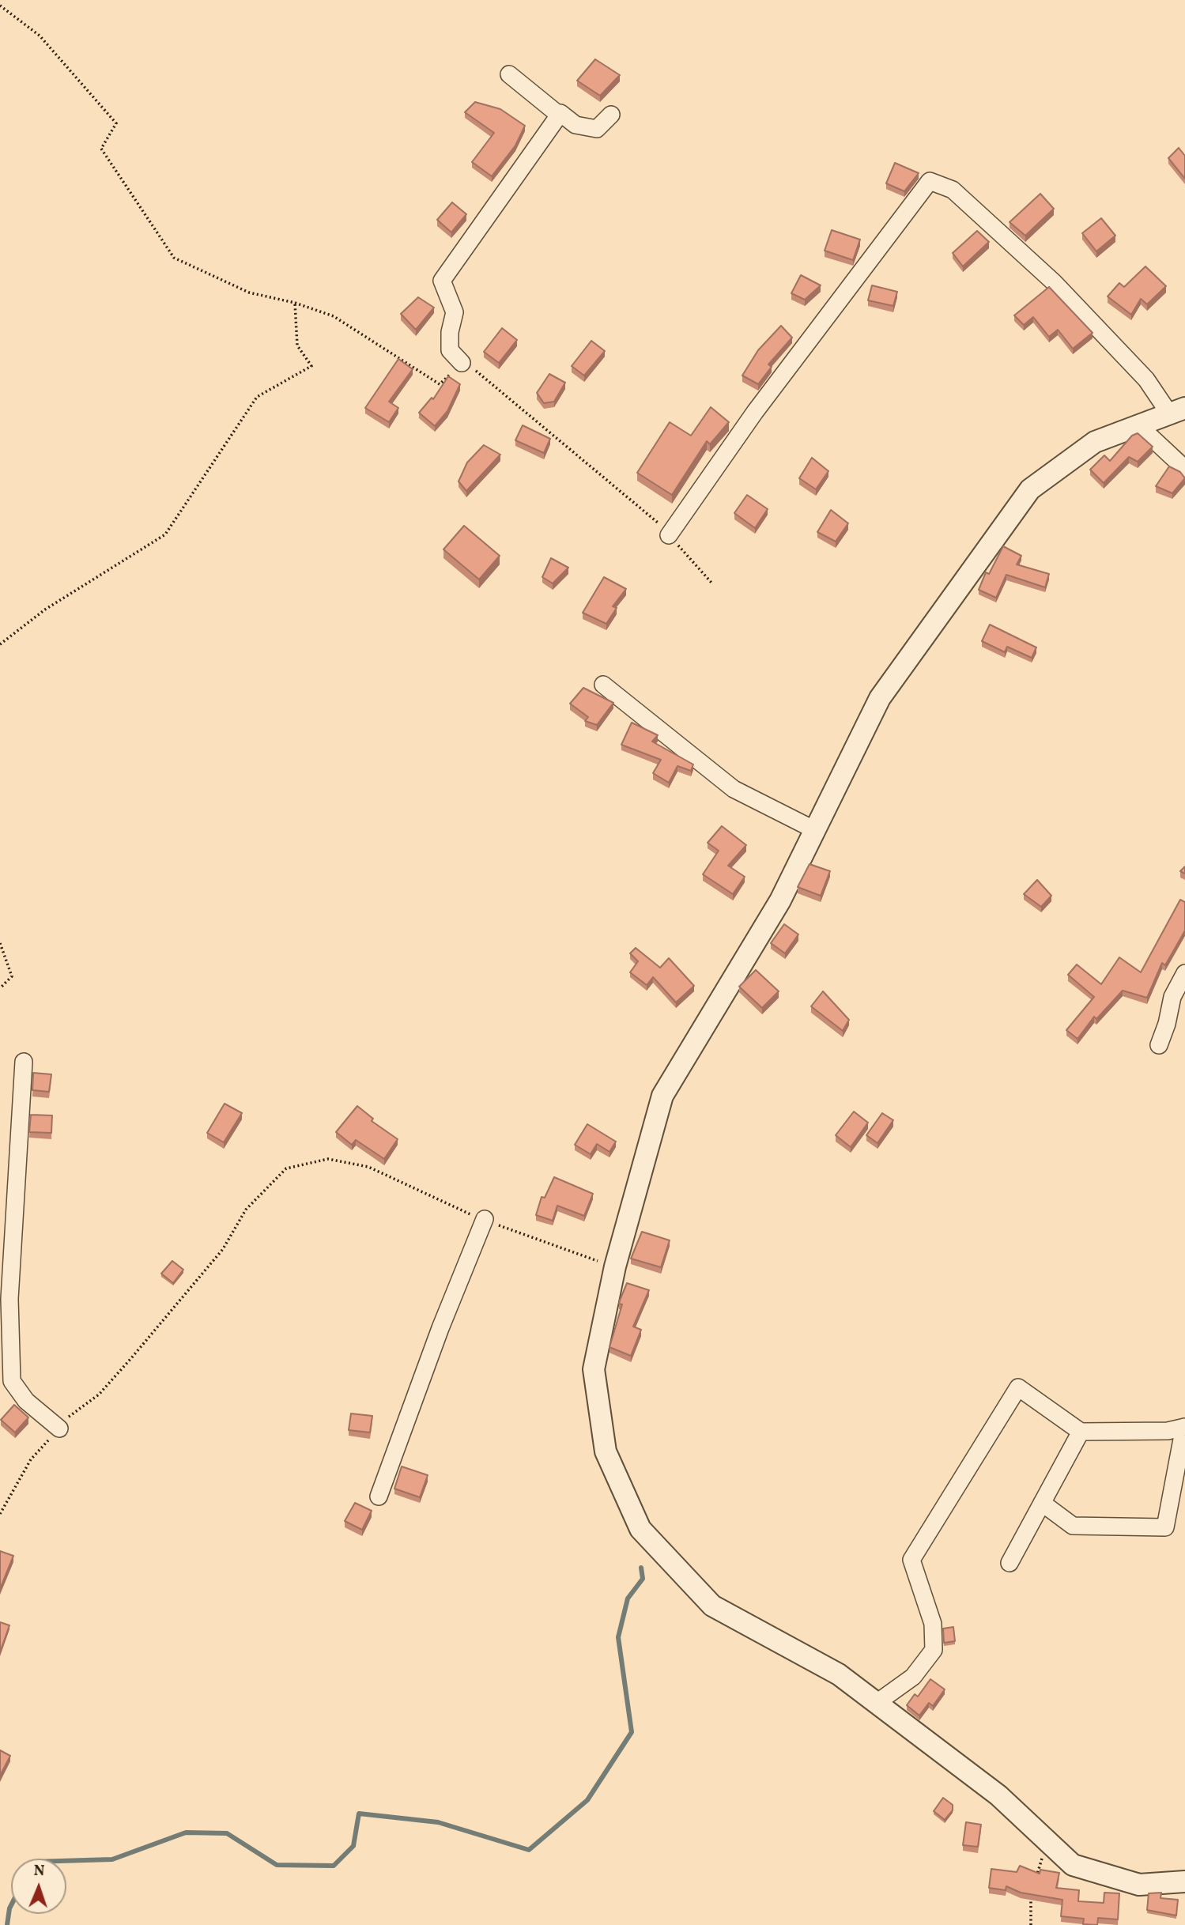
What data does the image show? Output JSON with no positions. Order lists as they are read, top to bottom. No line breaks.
{"north":"top"}
